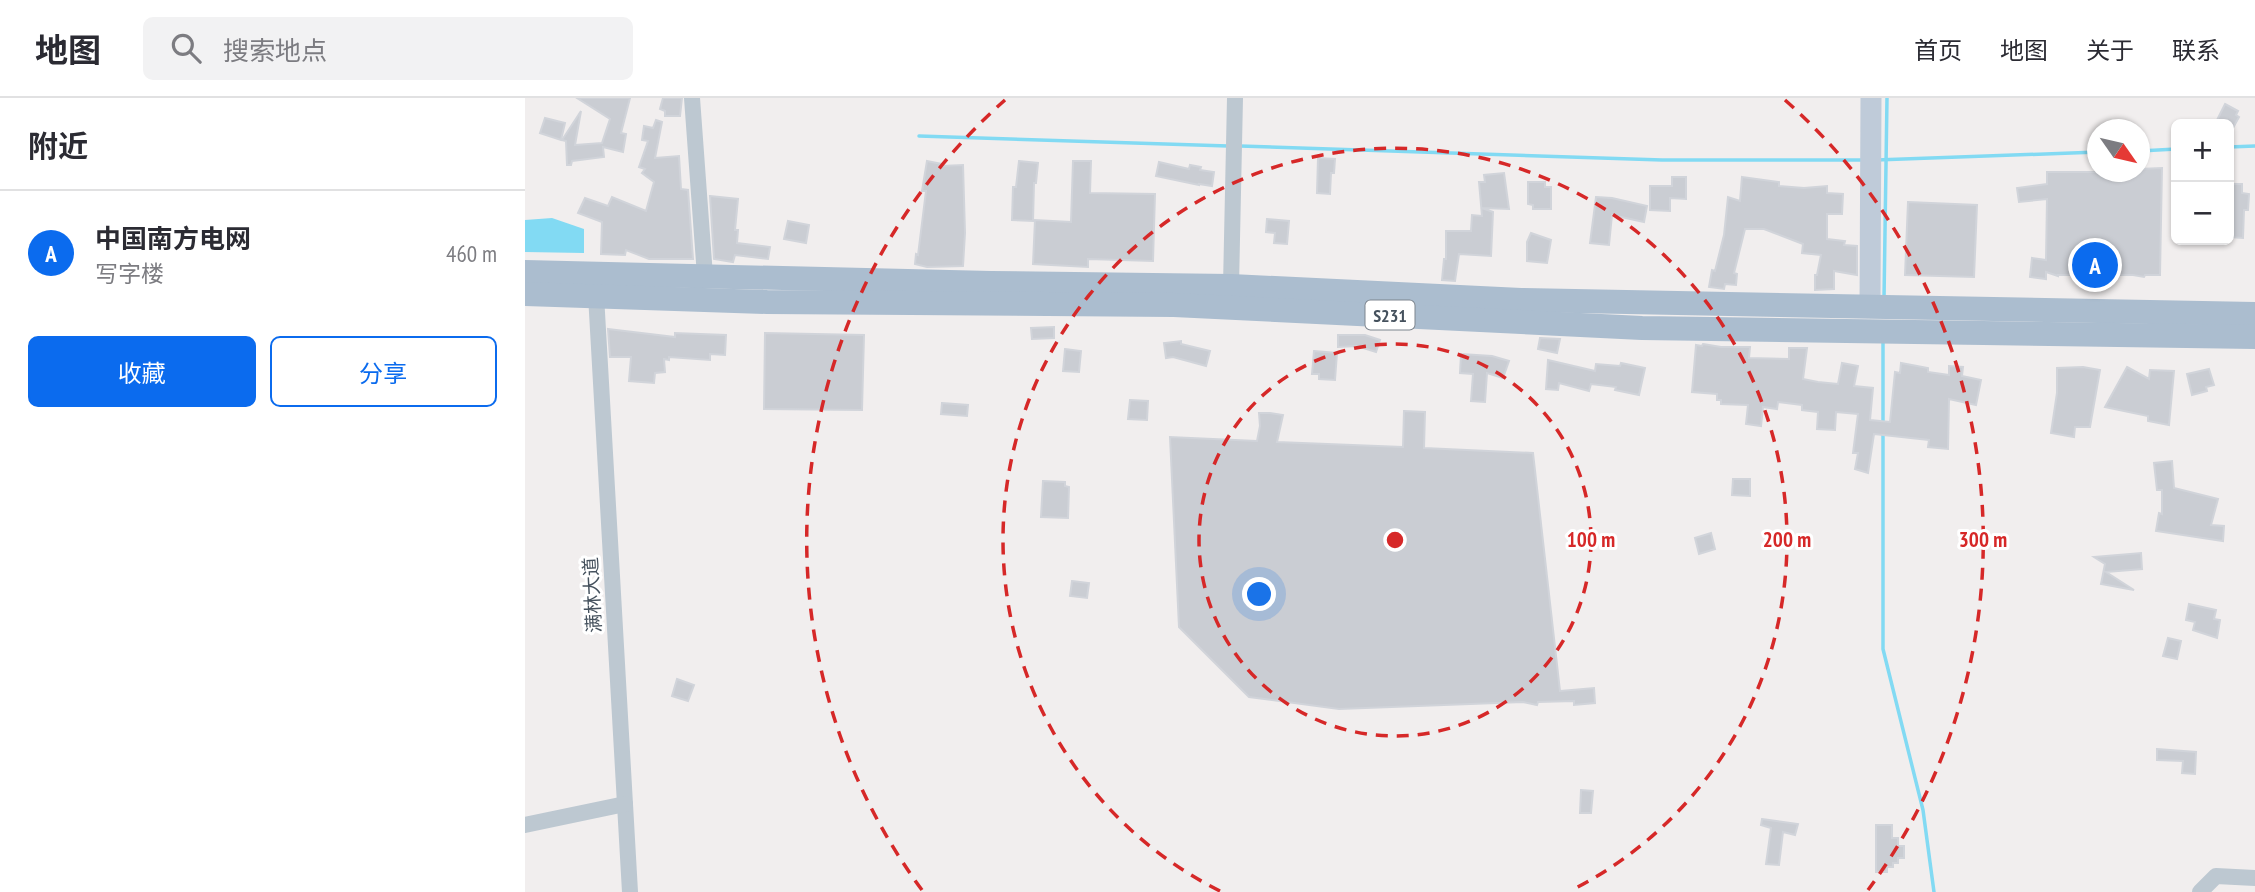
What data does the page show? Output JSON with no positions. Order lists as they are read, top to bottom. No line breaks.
{"streets":{"main road":["S231"],"street":["满林大道"]},"crossings":[["S231","满林大道"]],"north":"bottom right","page":{"header":"地图","search":"搜索地点","nav":["首页","地图","关于","联系"],"heading":"附近","map_buttons":["+","−"],"list":[{"mark":"A","name":"中国南方电网","note":"写字楼","value":"460 m"}],"pins":"A","buttons":["收藏","分享"]},"rings":["100 m","200 m","300 m"]}
